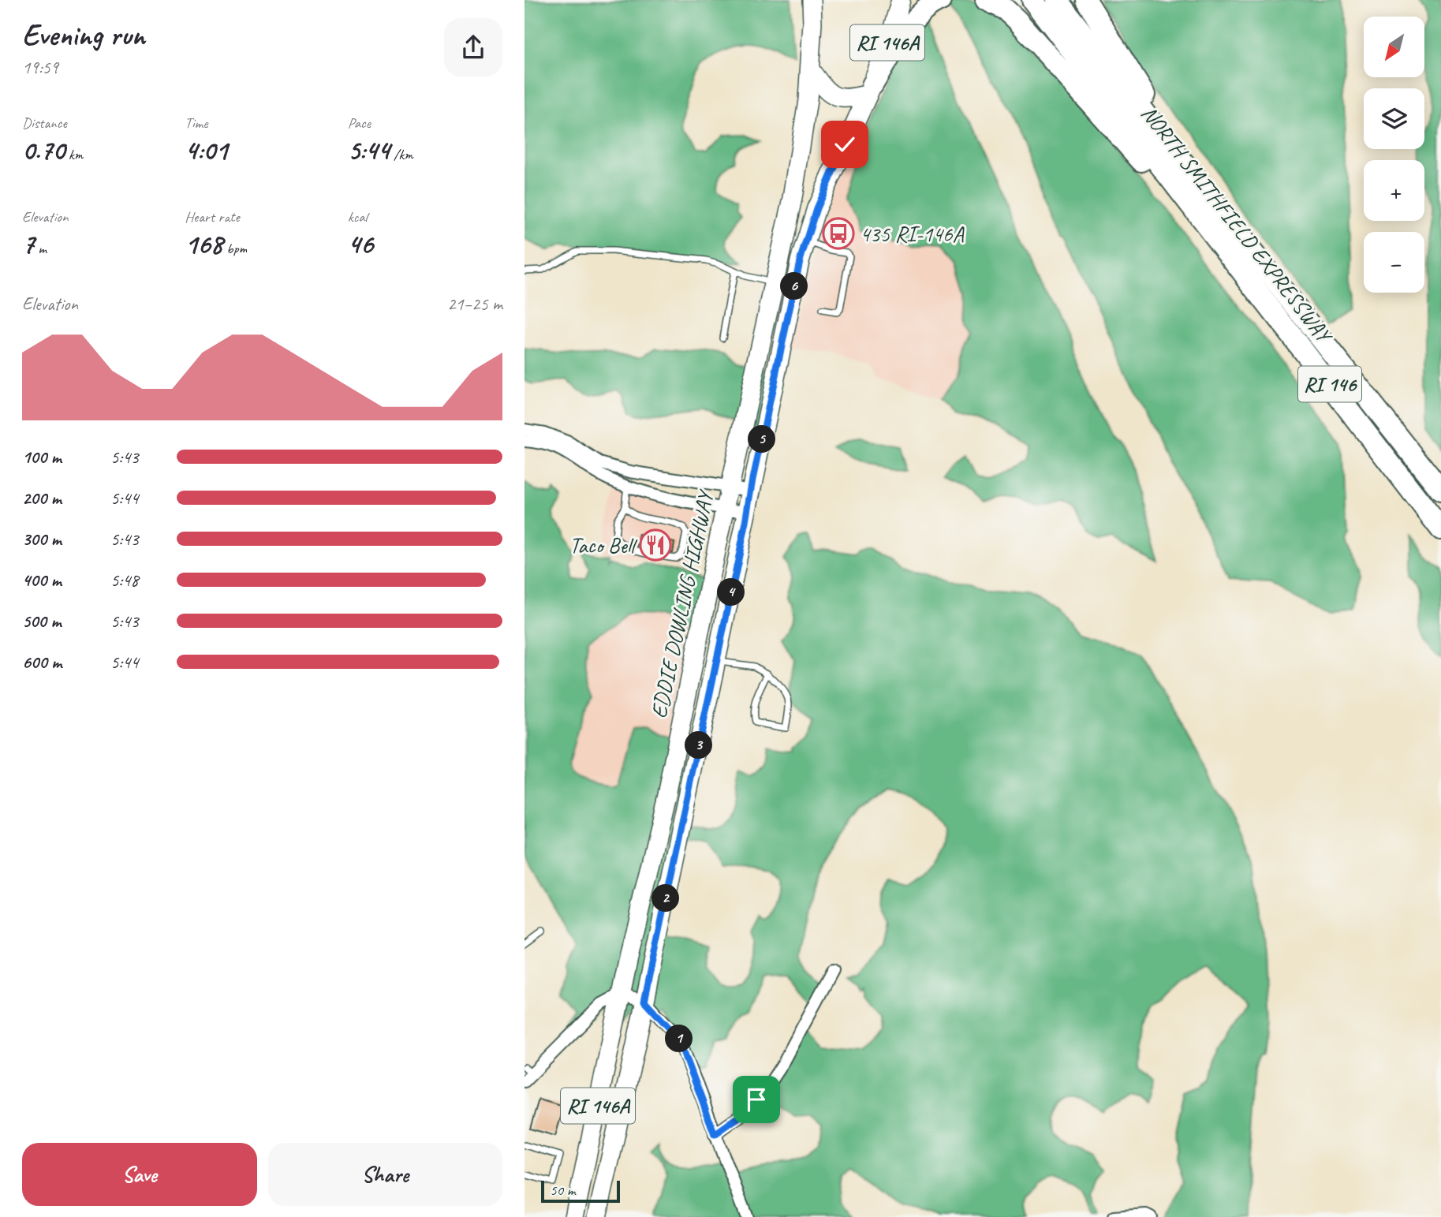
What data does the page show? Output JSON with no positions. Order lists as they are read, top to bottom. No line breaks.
{"streets":{"highway":["NORTH SMITHFIELD EXPRESSWAY","RI 146"],"main road":["RI 146A","EDDIE DOWLING HIGHWAY"]},"crossings":[["RI 146A","EDDIE DOWLING HIGHWAY"]],"places":{"bus stop":["435 RI-146A"],"restaurant":["Taco Bell"]},"scale_bar":"50 m","north":"bottom left","page":{"heading":["Evening run","19:59"],"map_buttons":["+","−"],"stats":[["Distance","0.70 km"],["Time","4:01"],["Pace","5:44 /km"],["Elevation","7 m"],["Heart rate","168 bpm"],["kcal","46"]],"pins":["6","5","4","3","2","1"],"chart":["Elevation","21–25 m"],"list":[{"name":"100 m","note":"5:43"},{"name":"200 m","note":"5:44"},{"name":"300 m","note":"5:43"},{"name":"400 m","note":"5:48"},{"name":"500 m","note":"5:43"},{"name":"600 m","note":"5:44"}],"buttons":["Save","Share"],"scale":"50 m"}}
